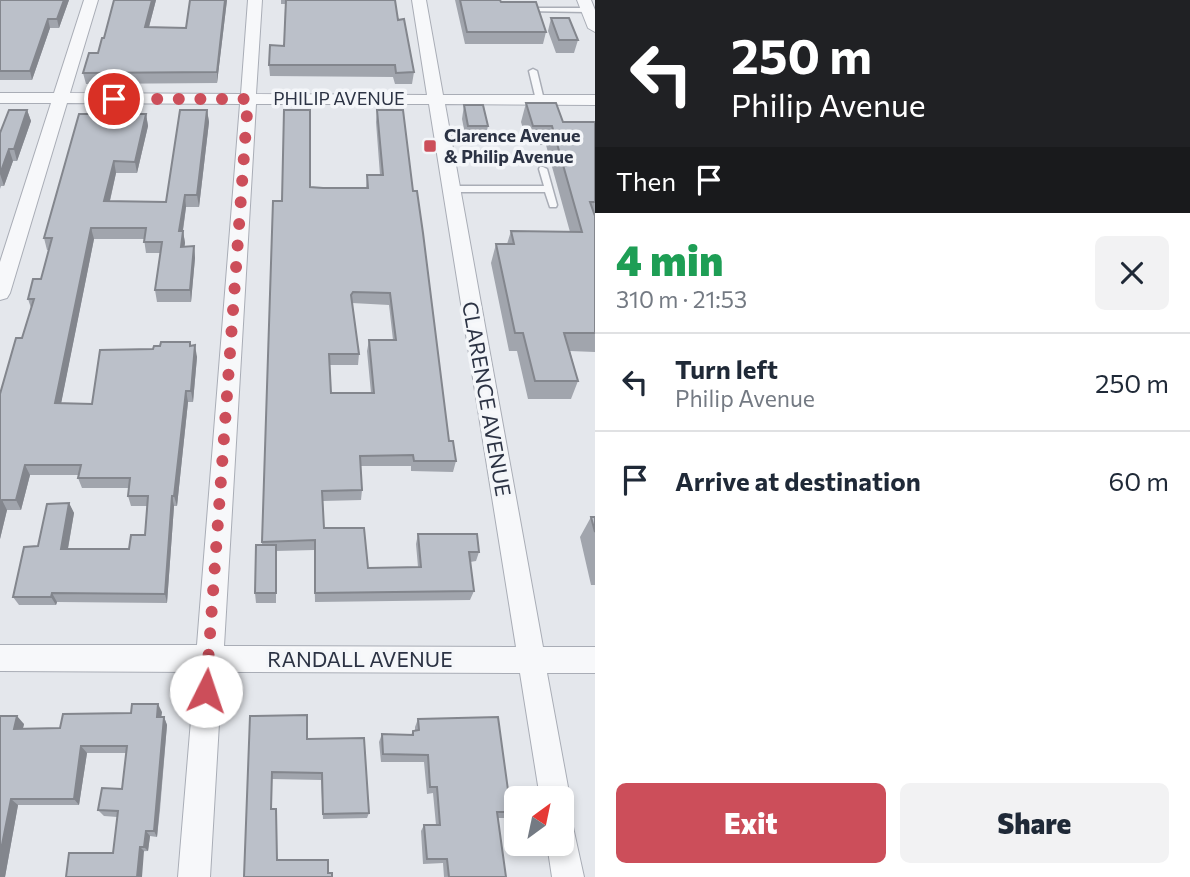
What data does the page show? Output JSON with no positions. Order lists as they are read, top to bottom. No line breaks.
{"streets":{"street":["PHILIP AVENUE","CLARENCE AVENUE","RANDALL AVENUE"]},"crossings":[["PHILIP AVENUE","CLARENCE AVENUE"],["CLARENCE AVENUE","RANDALL AVENUE"]],"places":{"transit":["Clarence Avenue & Philip Avenue"]},"north":"top right","page":{"turn":["250 m","Philip Avenue"],"then":"Then","heading":["4 min","310 m · 21:53"],"list":[{"name":"Turn left","note":"Philip Avenue","value":"250 m"},{"name":"Arrive at destination","value":"60 m"}],"buttons":["Exit","Share"]}}
